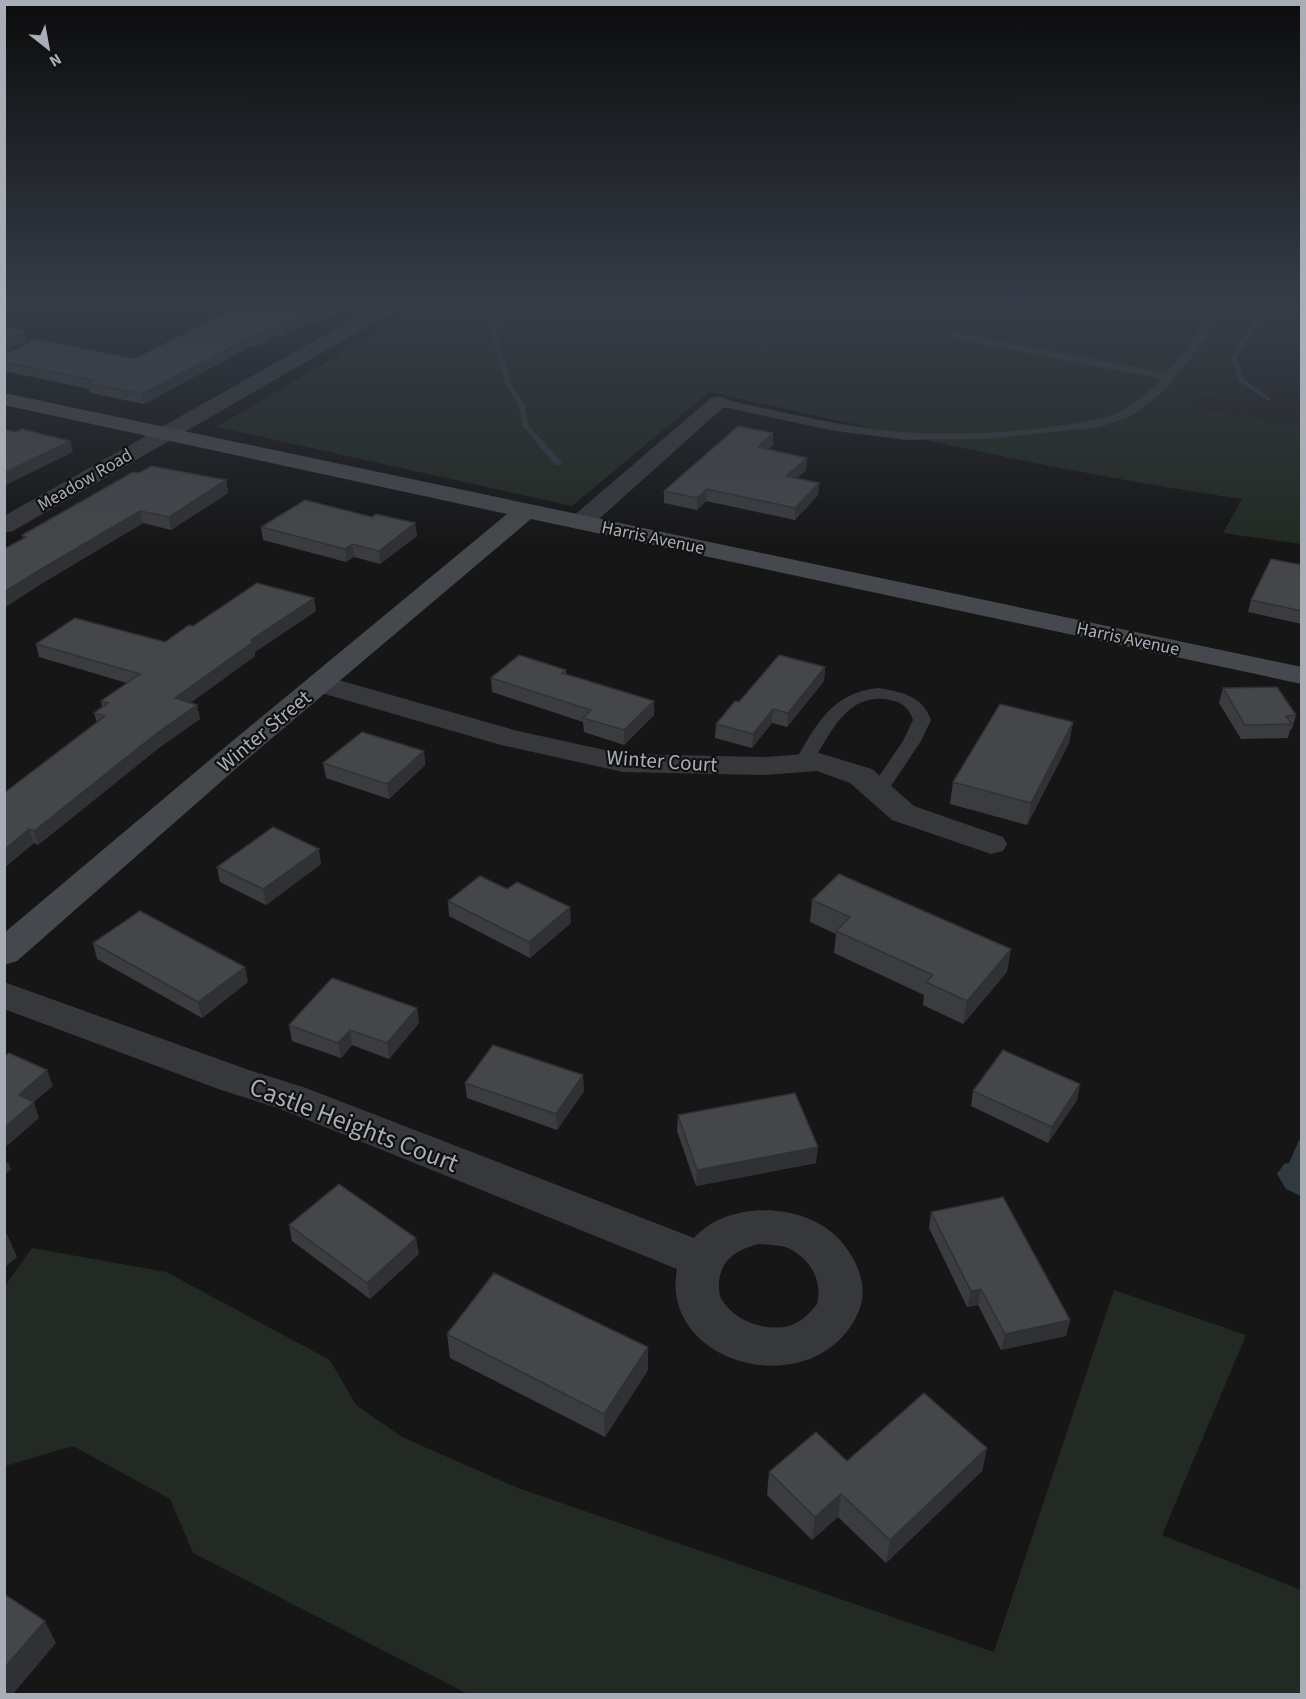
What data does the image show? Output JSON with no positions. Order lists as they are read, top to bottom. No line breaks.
{"streets":{"main road":["Harris Avenue","Winter Street"],"street":["Meadow Road","Winter Court","Castle Heights Court"]},"crossings":[["Meadow Road","Harris Avenue"],["Harris Avenue","Winter Street"],["Winter Street","Winter Court"]],"north":"bottom right"}
